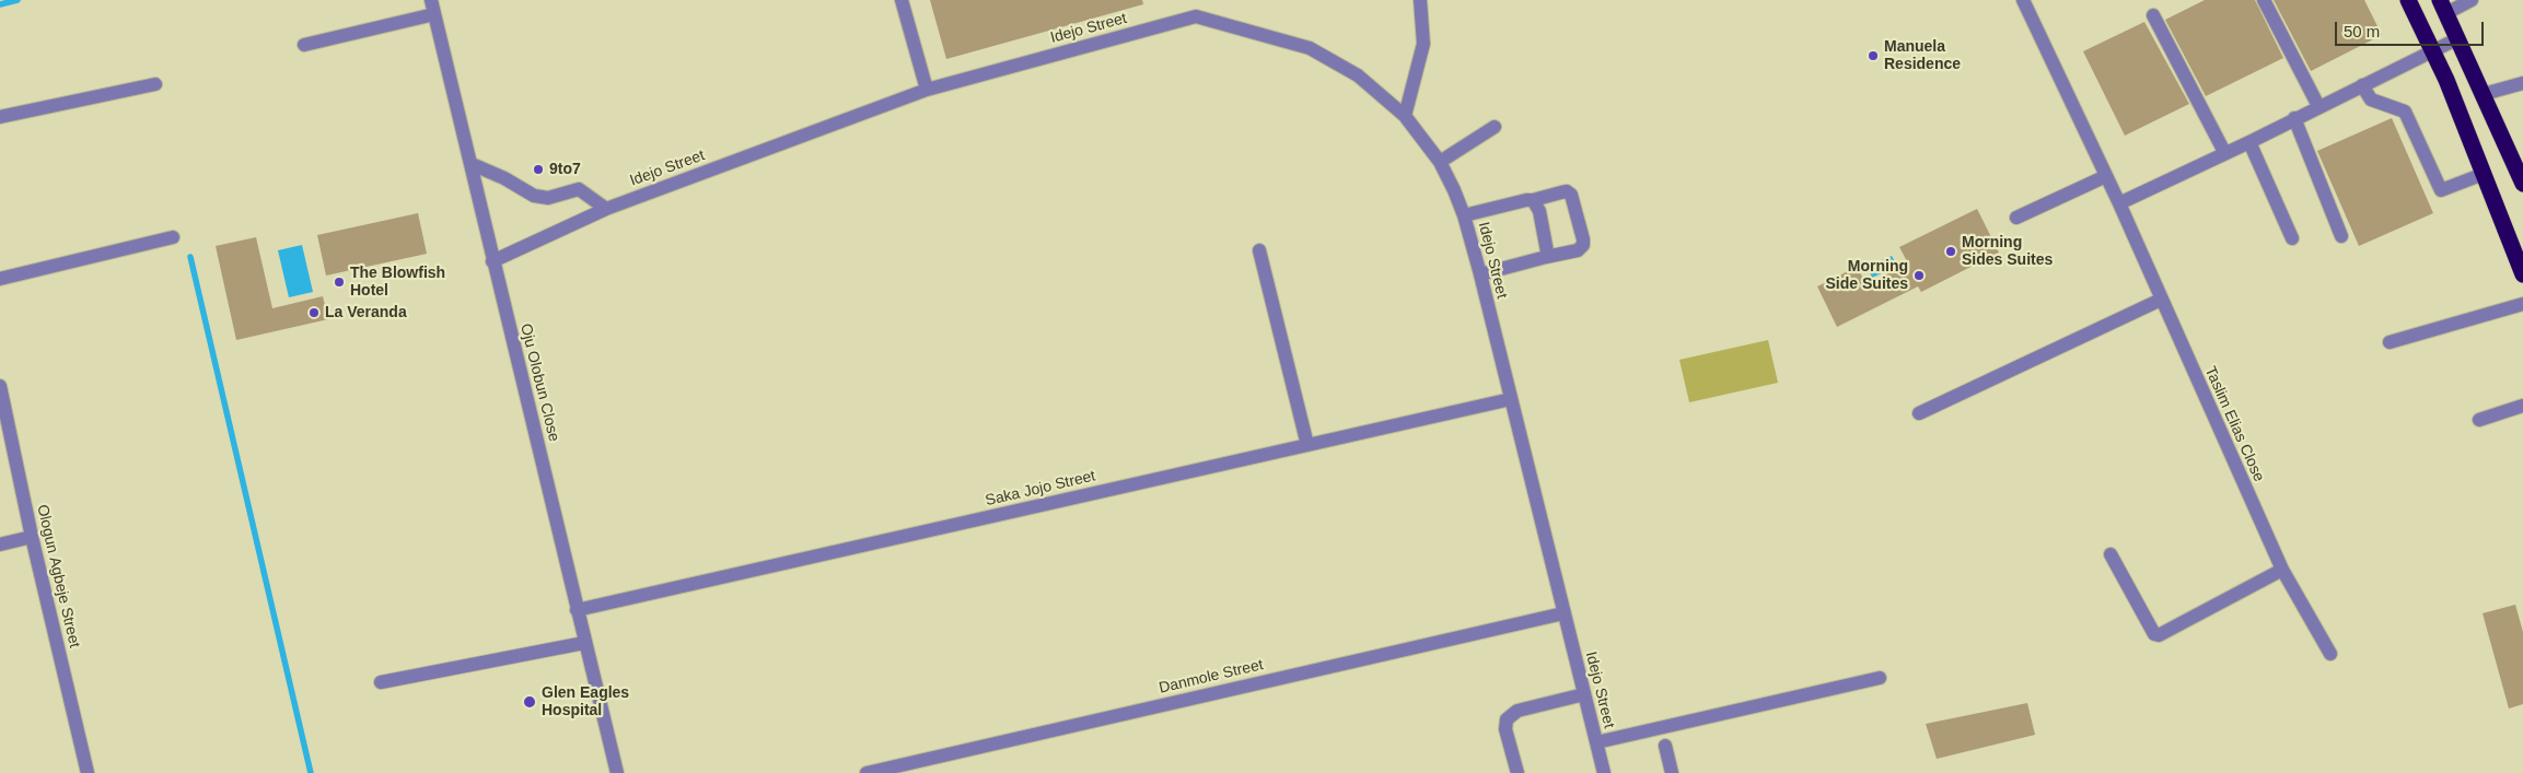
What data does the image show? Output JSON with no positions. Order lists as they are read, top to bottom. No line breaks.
{"streets":{"street":["Idejo Street","Oju Olobun Close","Taslim Elias Close","Saka Jojo Street","Ologun Agbeje Street","Danmole Street"]},"crossings":[["Idejo Street","Oju Olobun Close"],["Idejo Street","Saka Jojo Street"],["Idejo Street","Danmole Street"],["Oju Olobun Close","Saka Jojo Street"]],"places":["Manuela Residence","9to7","Morning Sides Suites","Morning Side Suites","The Blowfish Hotel","La Veranda","Glen Eagles Hospital"],"scale_bar":"50 m"}
